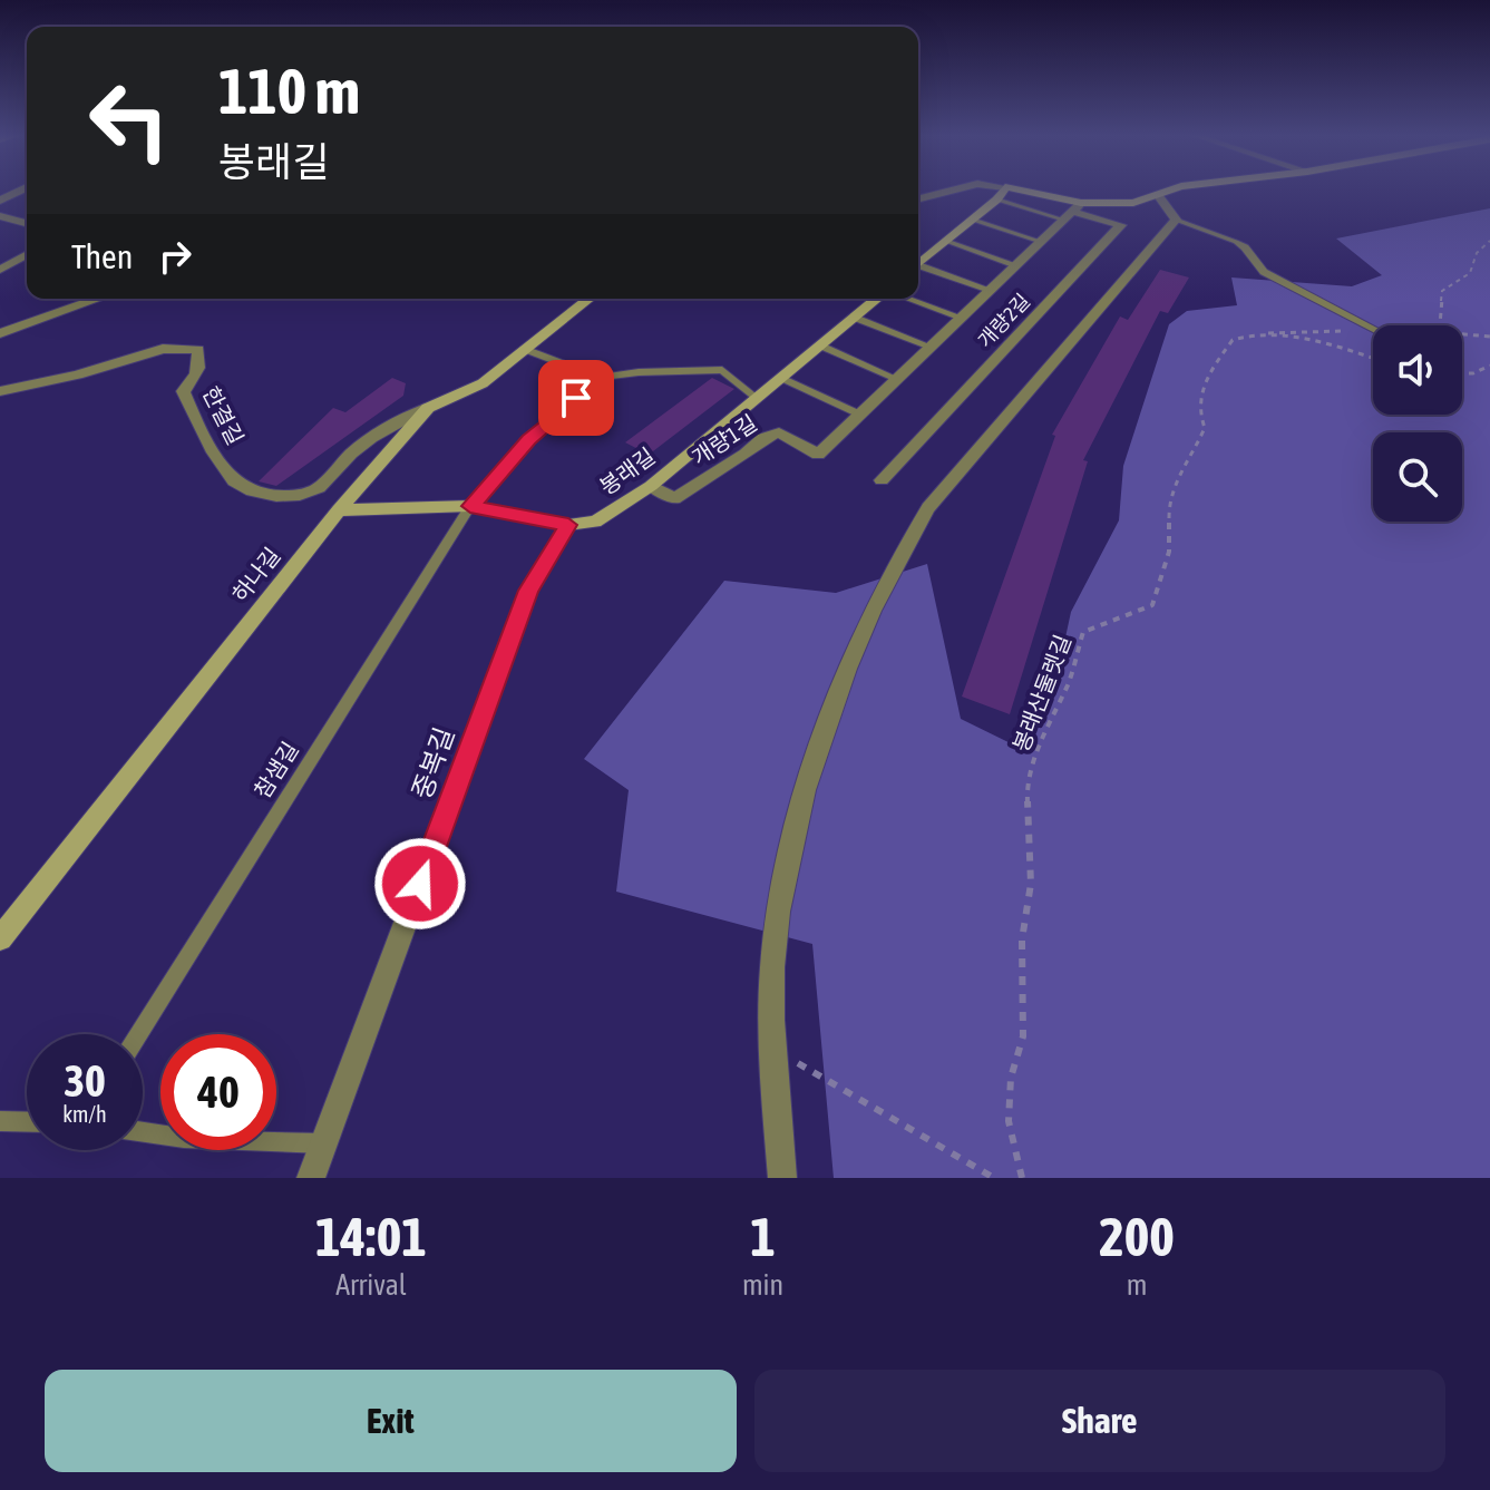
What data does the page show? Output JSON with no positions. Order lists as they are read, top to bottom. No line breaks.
{"streets":{"main road":["봉래길","하나길"],"street":["개량2길","한결길","개량1길","중복길"],"lane":["참샘길"],"path":["봉래산둘렛길"]},"crossings":[["개량2길","개량1길"],["한결길","하나길"],["개량1길","봉래길"],["봉래길","하나길"],["봉래길","중복길"],["봉래길","참샘길"]],"page":{"turn":["110 m","봉래길"],"then":"Then","speed":"30 km/h","limit":"40","eta":["14:01","Arrival","1","min","200","m"],"buttons":["Exit","Share"]}}
